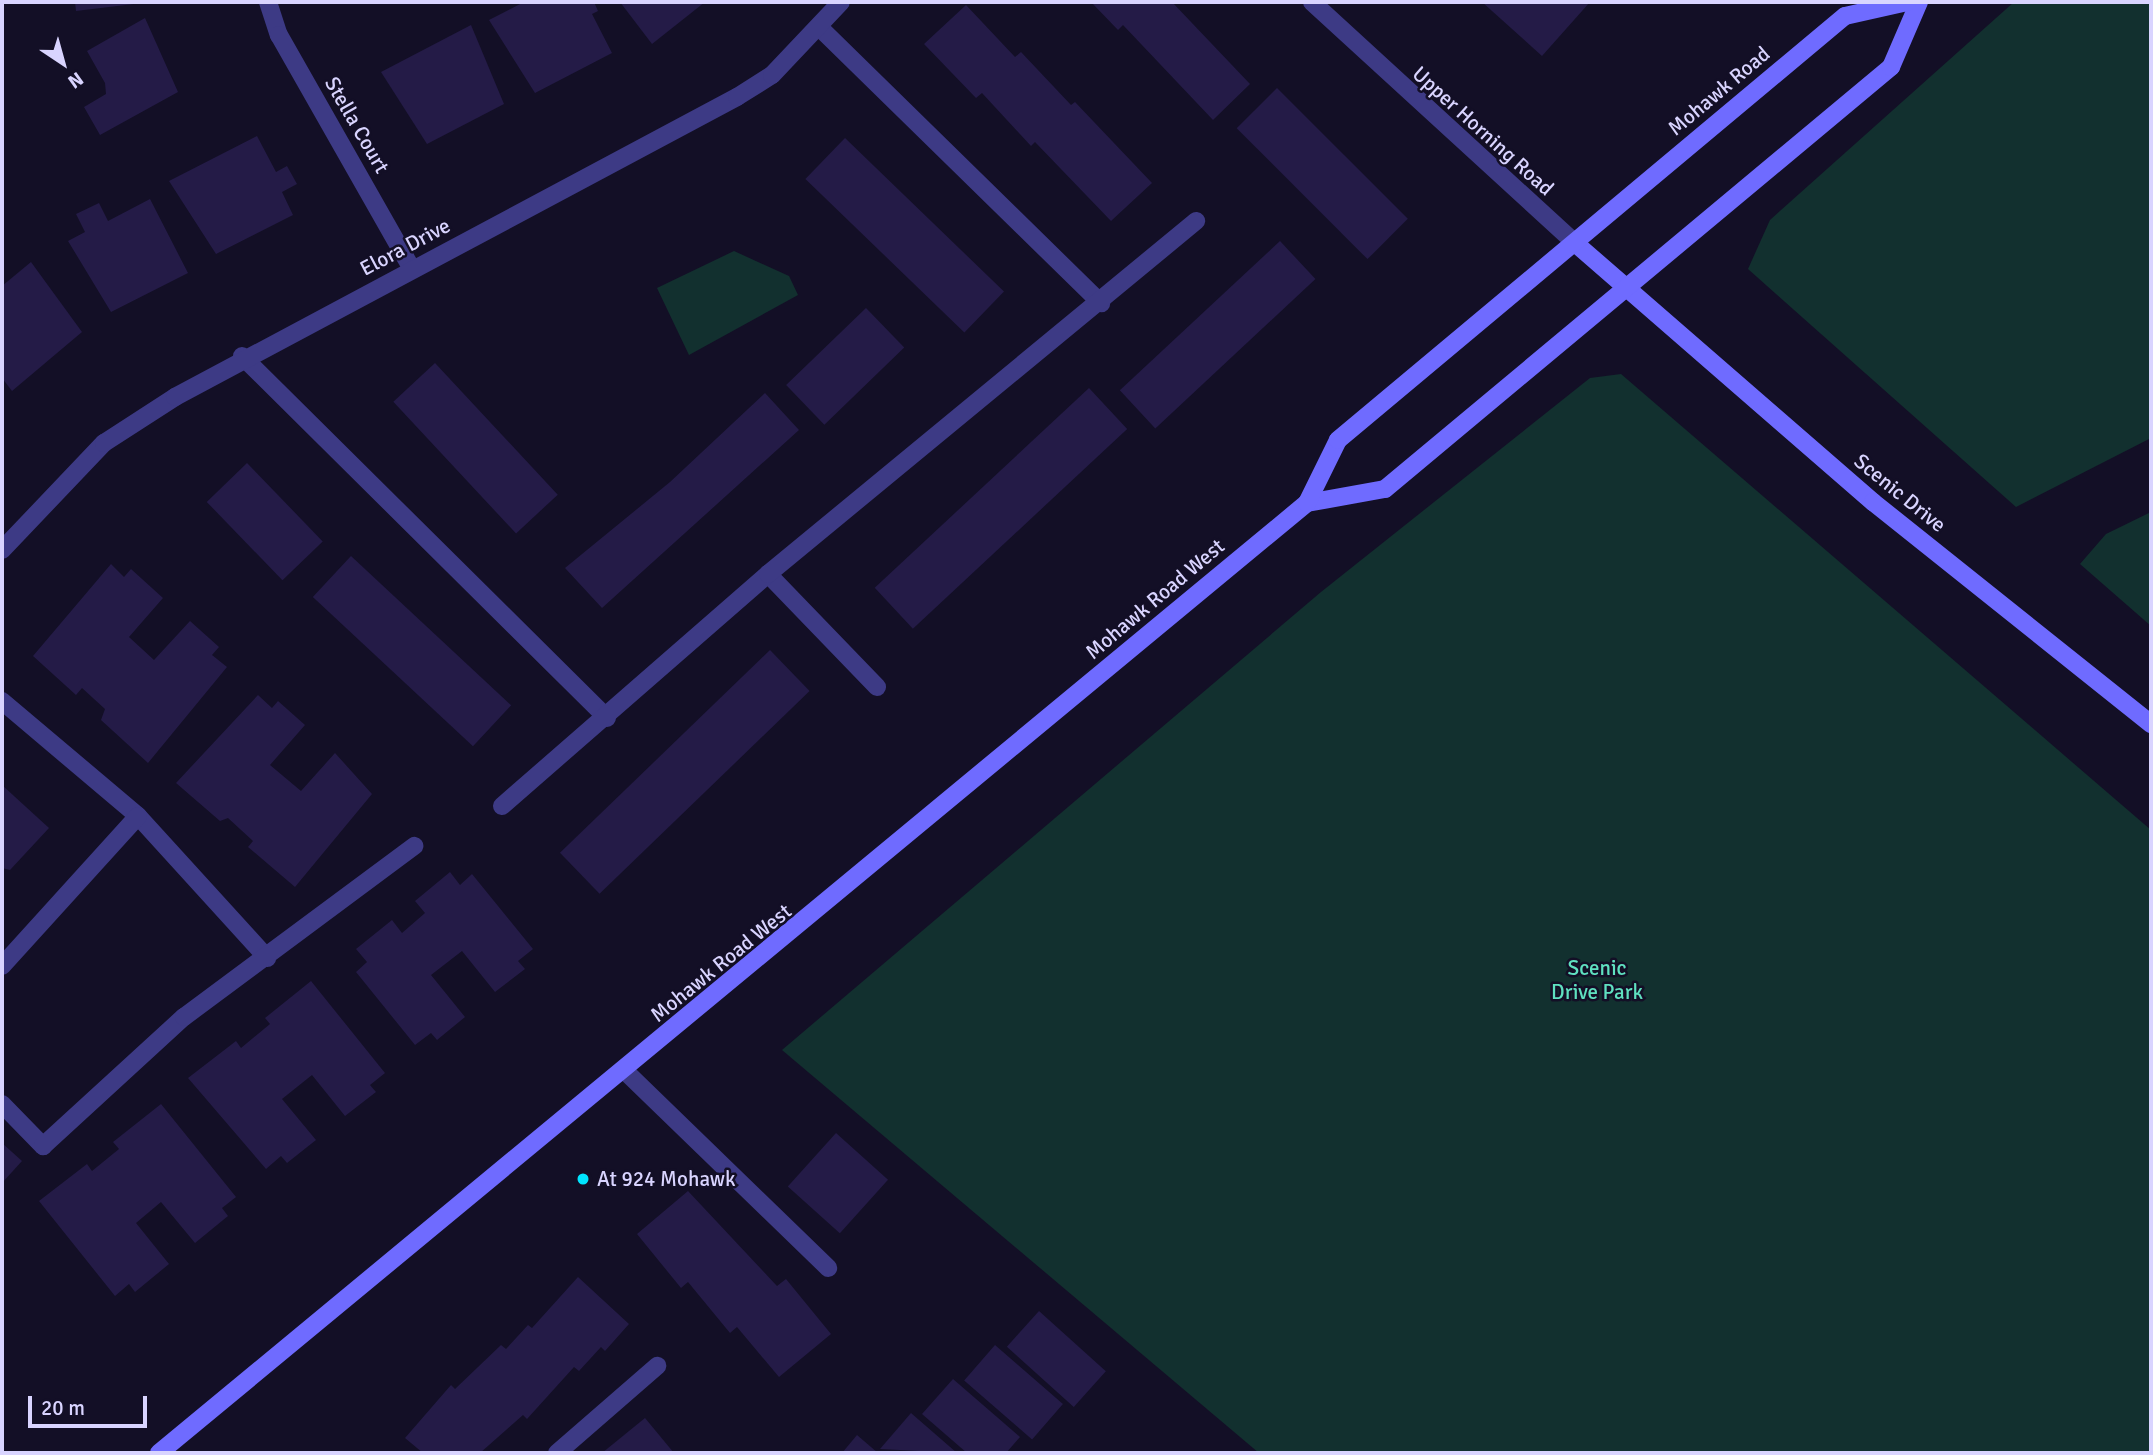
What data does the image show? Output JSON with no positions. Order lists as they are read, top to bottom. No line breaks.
{"streets":{"main road":["Mohawk Road","Upper Horning Road","Scenic Drive","Mohawk Road West"],"street":["Stella Court","Elora Drive"]},"crossings":[["Mohawk Road","Upper Horning Road"],["Mohawk Road","Mohawk Road West"],["Stella Court","Elora Drive"],["Upper Horning Road","Scenic Drive"],["Upper Horning Road","Mohawk Road West"],["Scenic Drive","Mohawk Road West"]],"parks":["Scenic Drive Park"],"places":["At 924 Mohawk"],"scale_bar":"20 m","north":"bottom right"}
